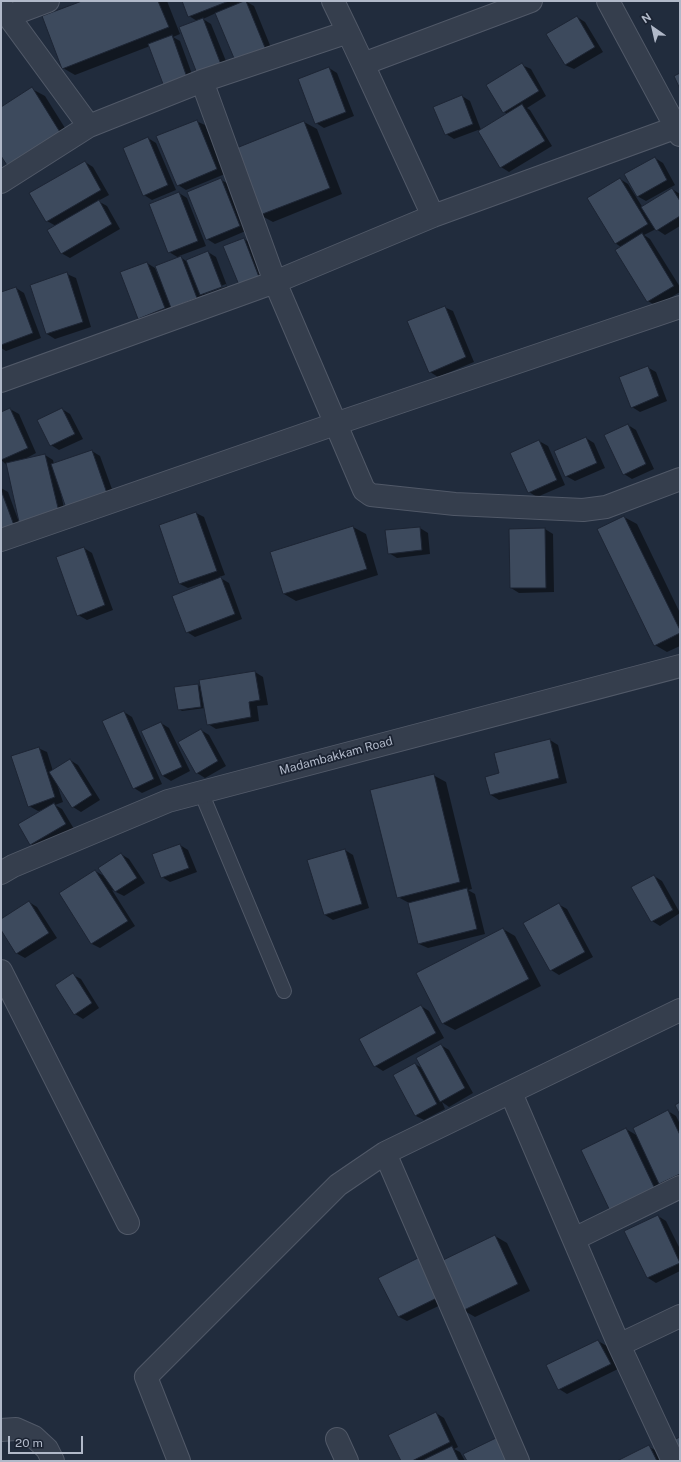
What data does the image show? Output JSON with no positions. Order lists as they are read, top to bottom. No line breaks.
{"streets":{"street":["Madambakkam Road"]},"scale_bar":"20 m","north":"top left"}
